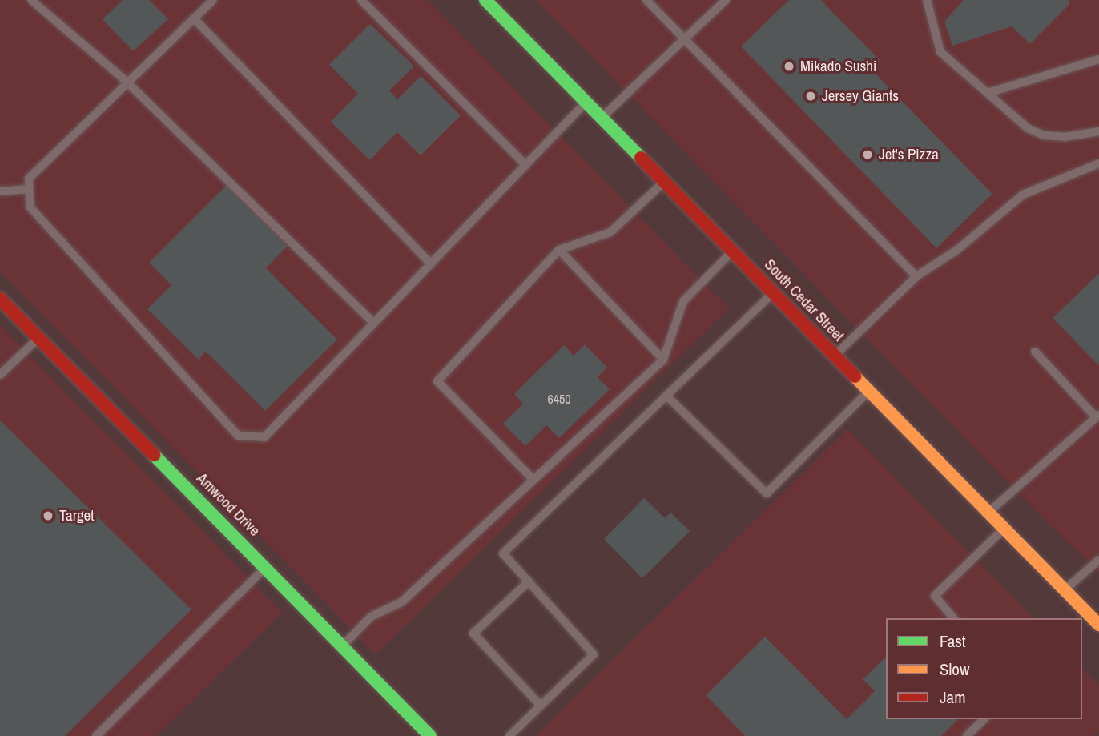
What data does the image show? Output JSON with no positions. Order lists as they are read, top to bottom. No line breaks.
{"streets":{"main road":["South Cedar Street","Amwood Drive"]},"places":["Mikado Sushi","Jersey Giants","Jet's Pizza","Target"],"house_numbers":["6450"],"legend":["Fast","Slow","Jam"]}
